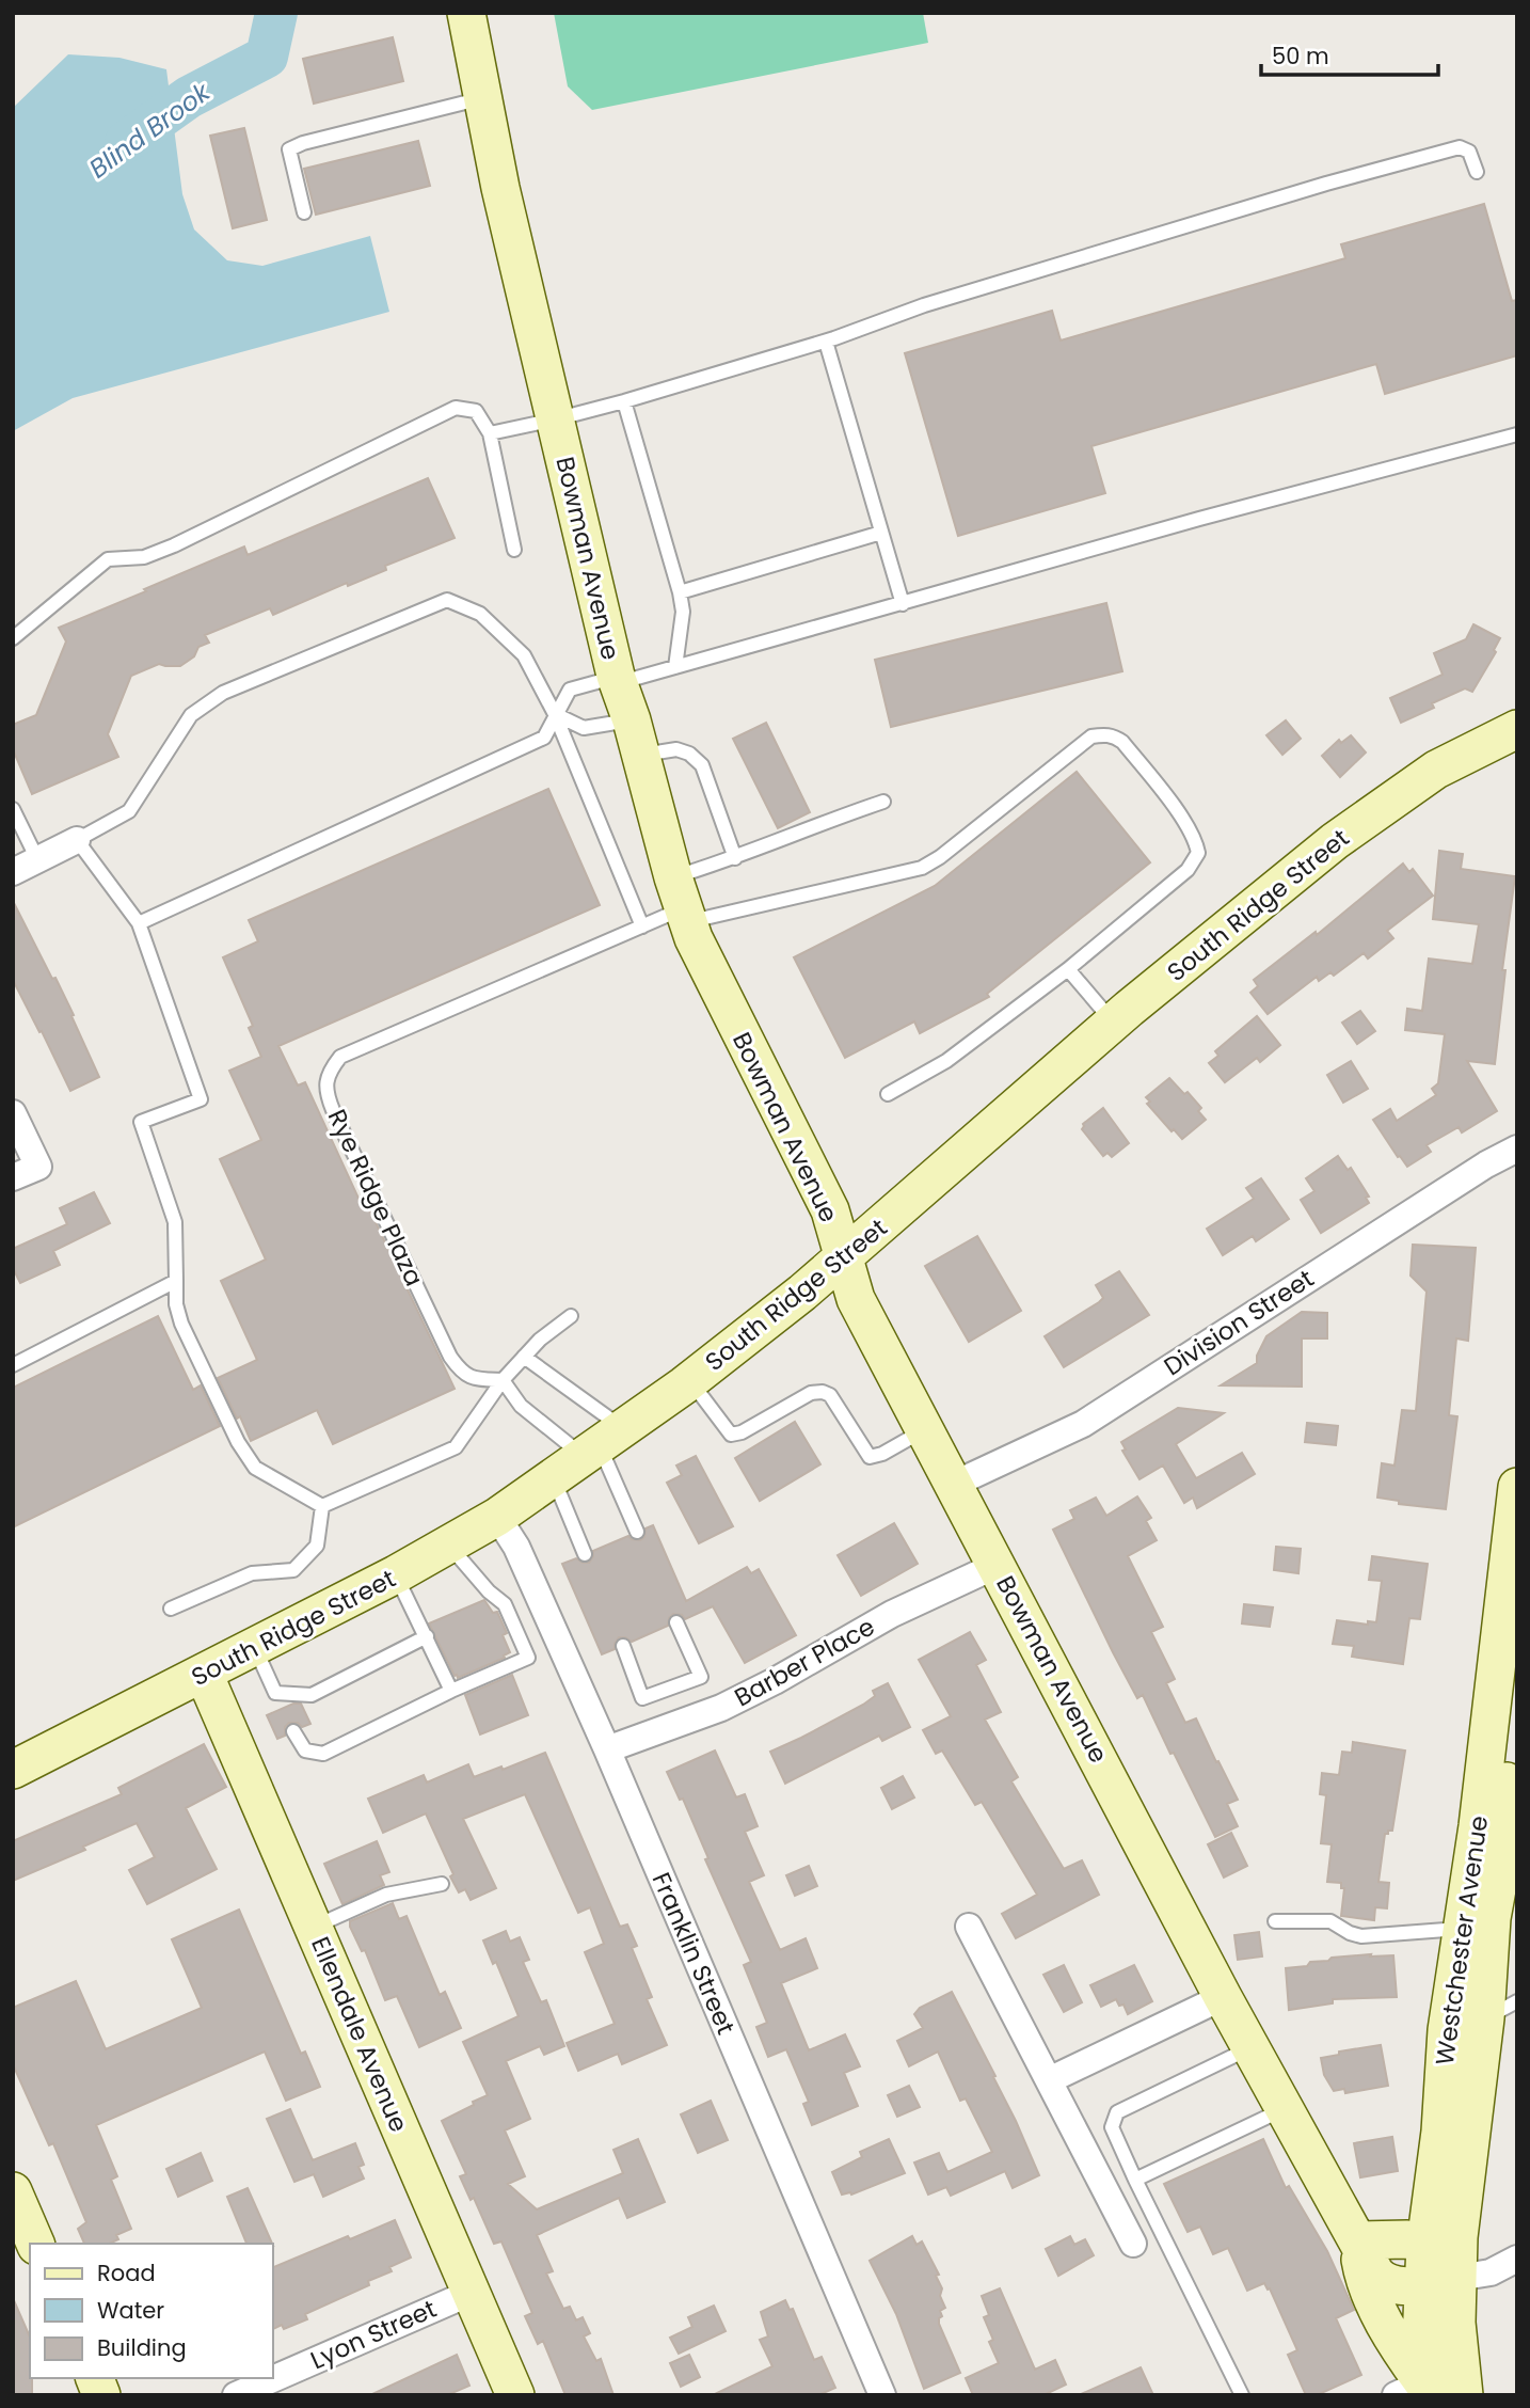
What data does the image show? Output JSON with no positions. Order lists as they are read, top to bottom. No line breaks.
{"streets":{"street":["Bowman Avenue","South Ridge Street","Division Street","Barber Place","Westchester Avenue","Franklin Street","Ellendale Avenue","Lyon Street"],"lane":["Rye Ridge Plaza"]},"crossings":[["Bowman Avenue","South Ridge Street"],["Bowman Avenue","Rye Ridge Plaza"],["Bowman Avenue","Division Street"],["Bowman Avenue","Barber Place"],["Bowman Avenue","Westchester Avenue"],["South Ridge Street","Franklin Street"],["South Ridge Street","Ellendale Avenue"],["Barber Place","Franklin Street"],["Ellendale Avenue","Lyon Street"]],"water":["Blind Brook"],"legend":["Road","Water","Building"],"scale_bar":"50 m"}
